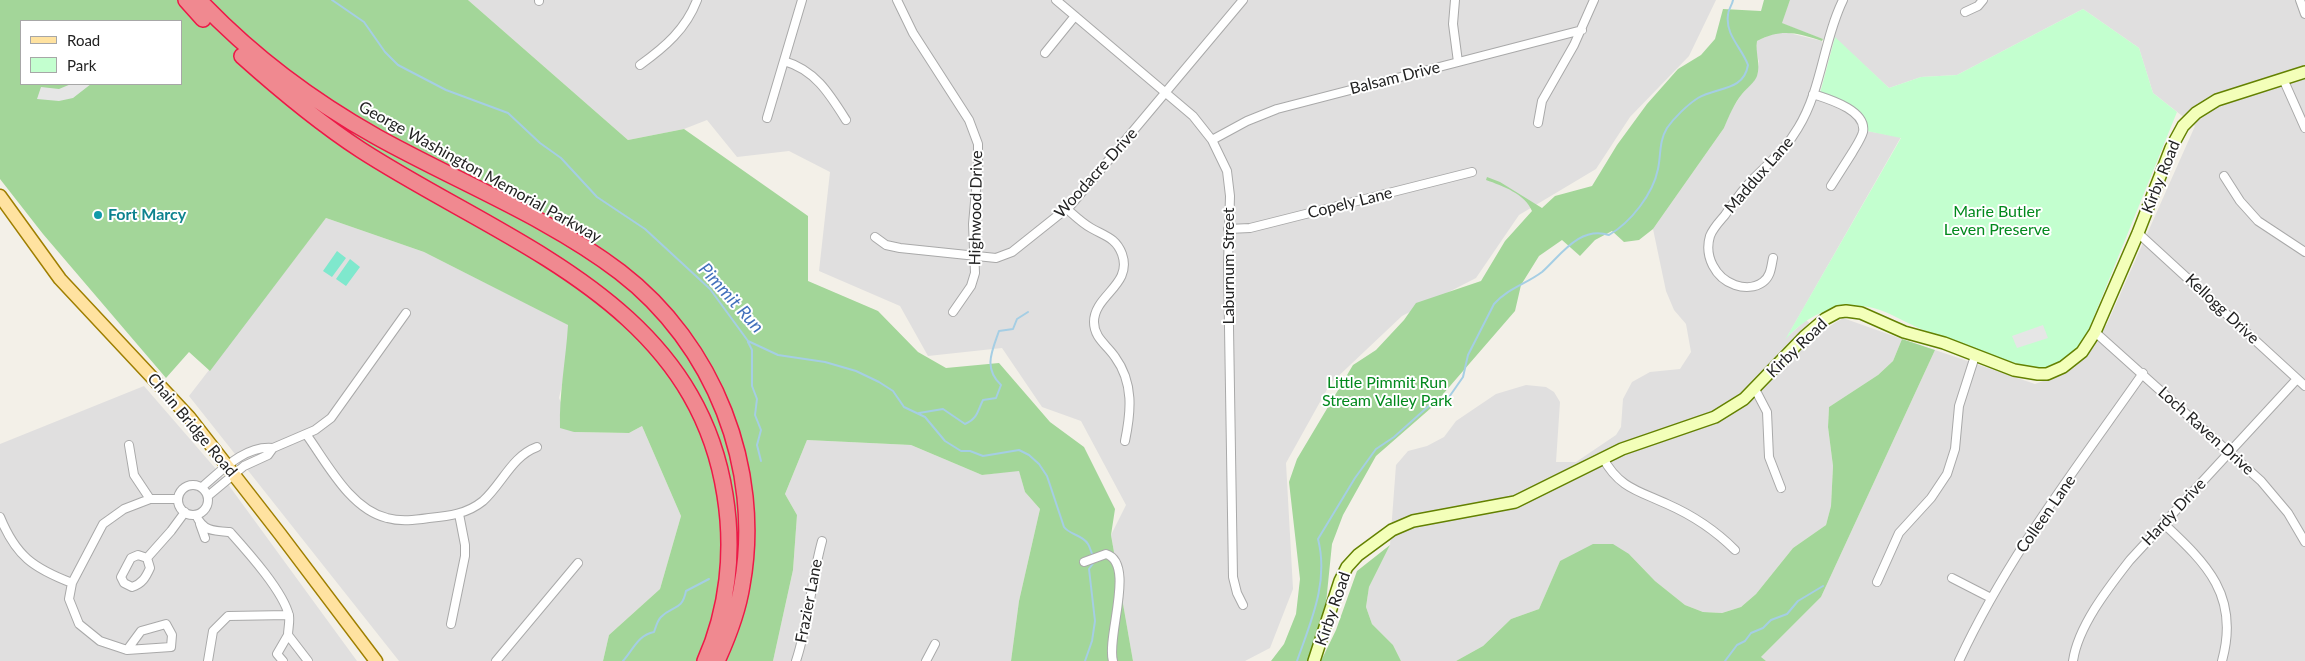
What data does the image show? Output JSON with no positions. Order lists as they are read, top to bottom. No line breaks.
{"streets":{"highway":["George Washington Memorial Parkway"],"main road":["Kirby Road","Chain Bridge Road"],"street":["Balsam Drive","Woodacre Drive","Maddux Lane","Copely Lane","Highwood Drive","Laburnum Street","Kellogg Drive","Loch Raven Drive","Hardy Drive","Colleen Lane","Frazier Lane"]},"crossings":[["Balsam Drive","Laburnum Street"],["Woodacre Drive","Highwood Drive"],["Woodacre Drive","Laburnum Street"],["Kirby Road","Kellogg Drive"],["Kirby Road","Loch Raven Drive"],["Copely Lane","Laburnum Street"],["Kellogg Drive","Hardy Drive"],["Loch Raven Drive","Hardy Drive"],["Loch Raven Drive","Colleen Lane"]],"water":["Pimmit Run"],"parks":["Marie Butler Leven Preserve","Little Pimmit Run Stream Valley Park"],"places":["Fort Marcy"],"legend":["Road","Park"]}
